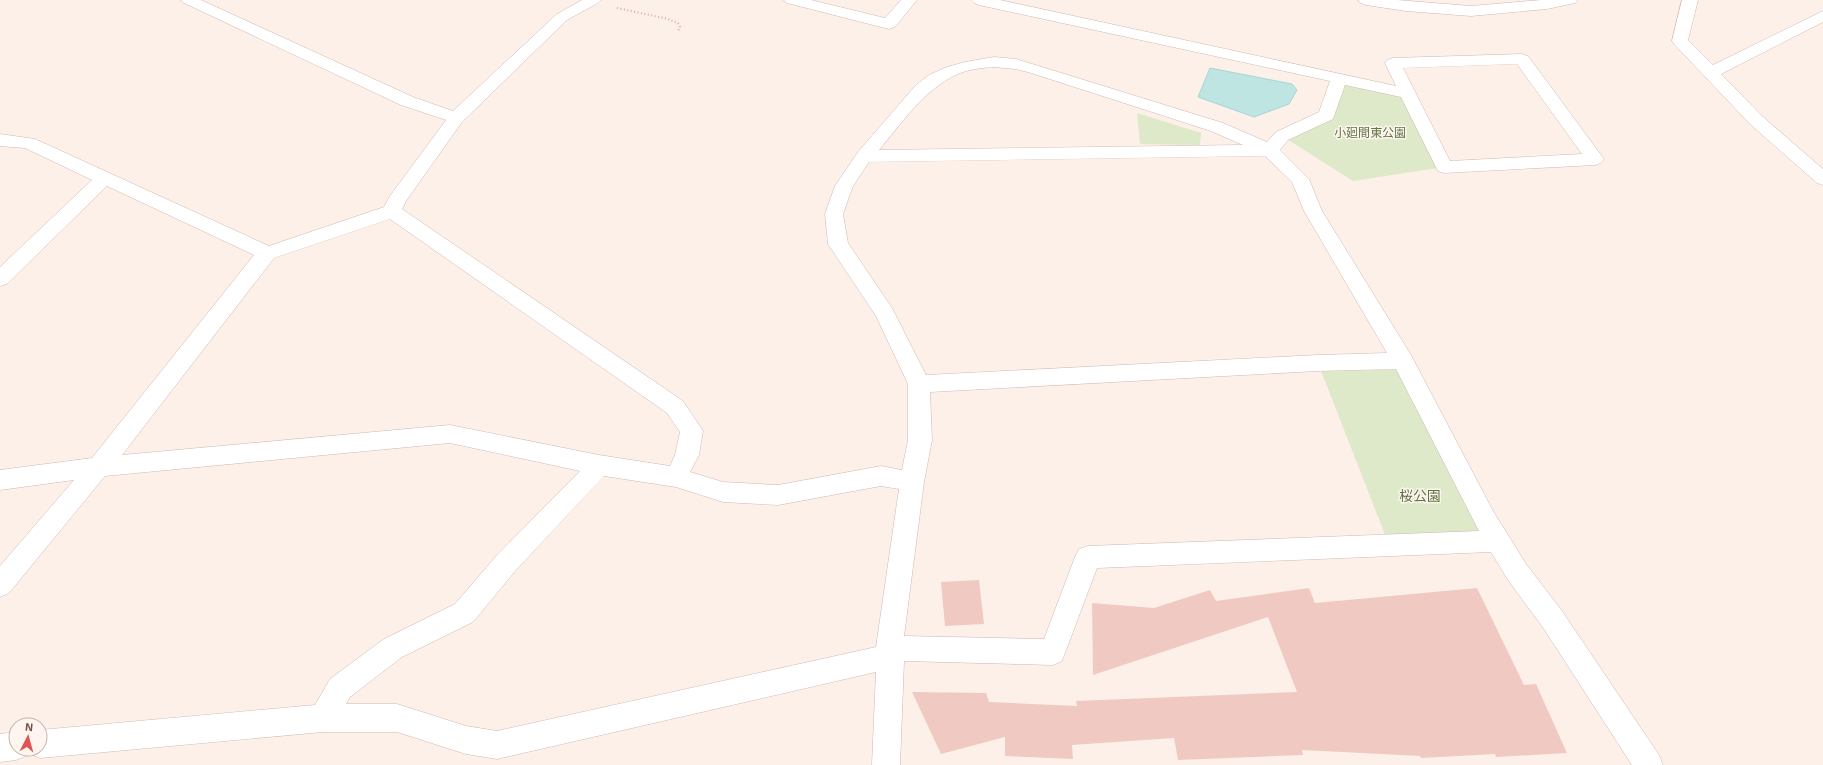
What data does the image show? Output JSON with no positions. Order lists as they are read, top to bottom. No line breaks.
{"parks":["小廻間東公園","桜公園"],"north":"top"}
